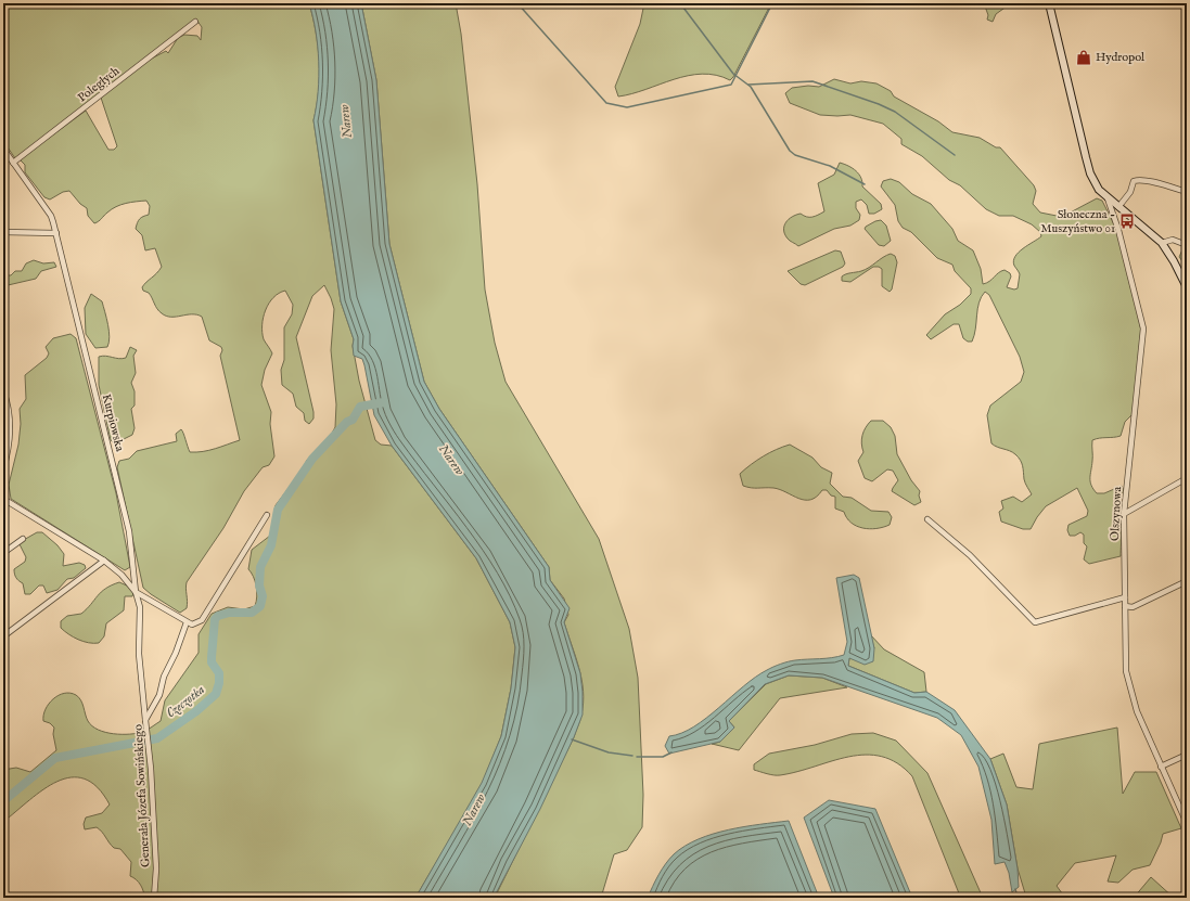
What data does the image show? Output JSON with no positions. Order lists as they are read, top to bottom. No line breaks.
{"streets":{"street":["Poległych","Kurpiowska","Olszynowa","Generała Józefa Sowińskiego"]},"crossings":[["Poległych","Kurpiowska"],["Kurpiowska","Generała Józefa Sowińskiego"]],"water":["Narew","Czeczotka"],"places":{"shop":["Hydropol"],"bus stop":["Słoneczna - Muszyństwo 01"]}}
